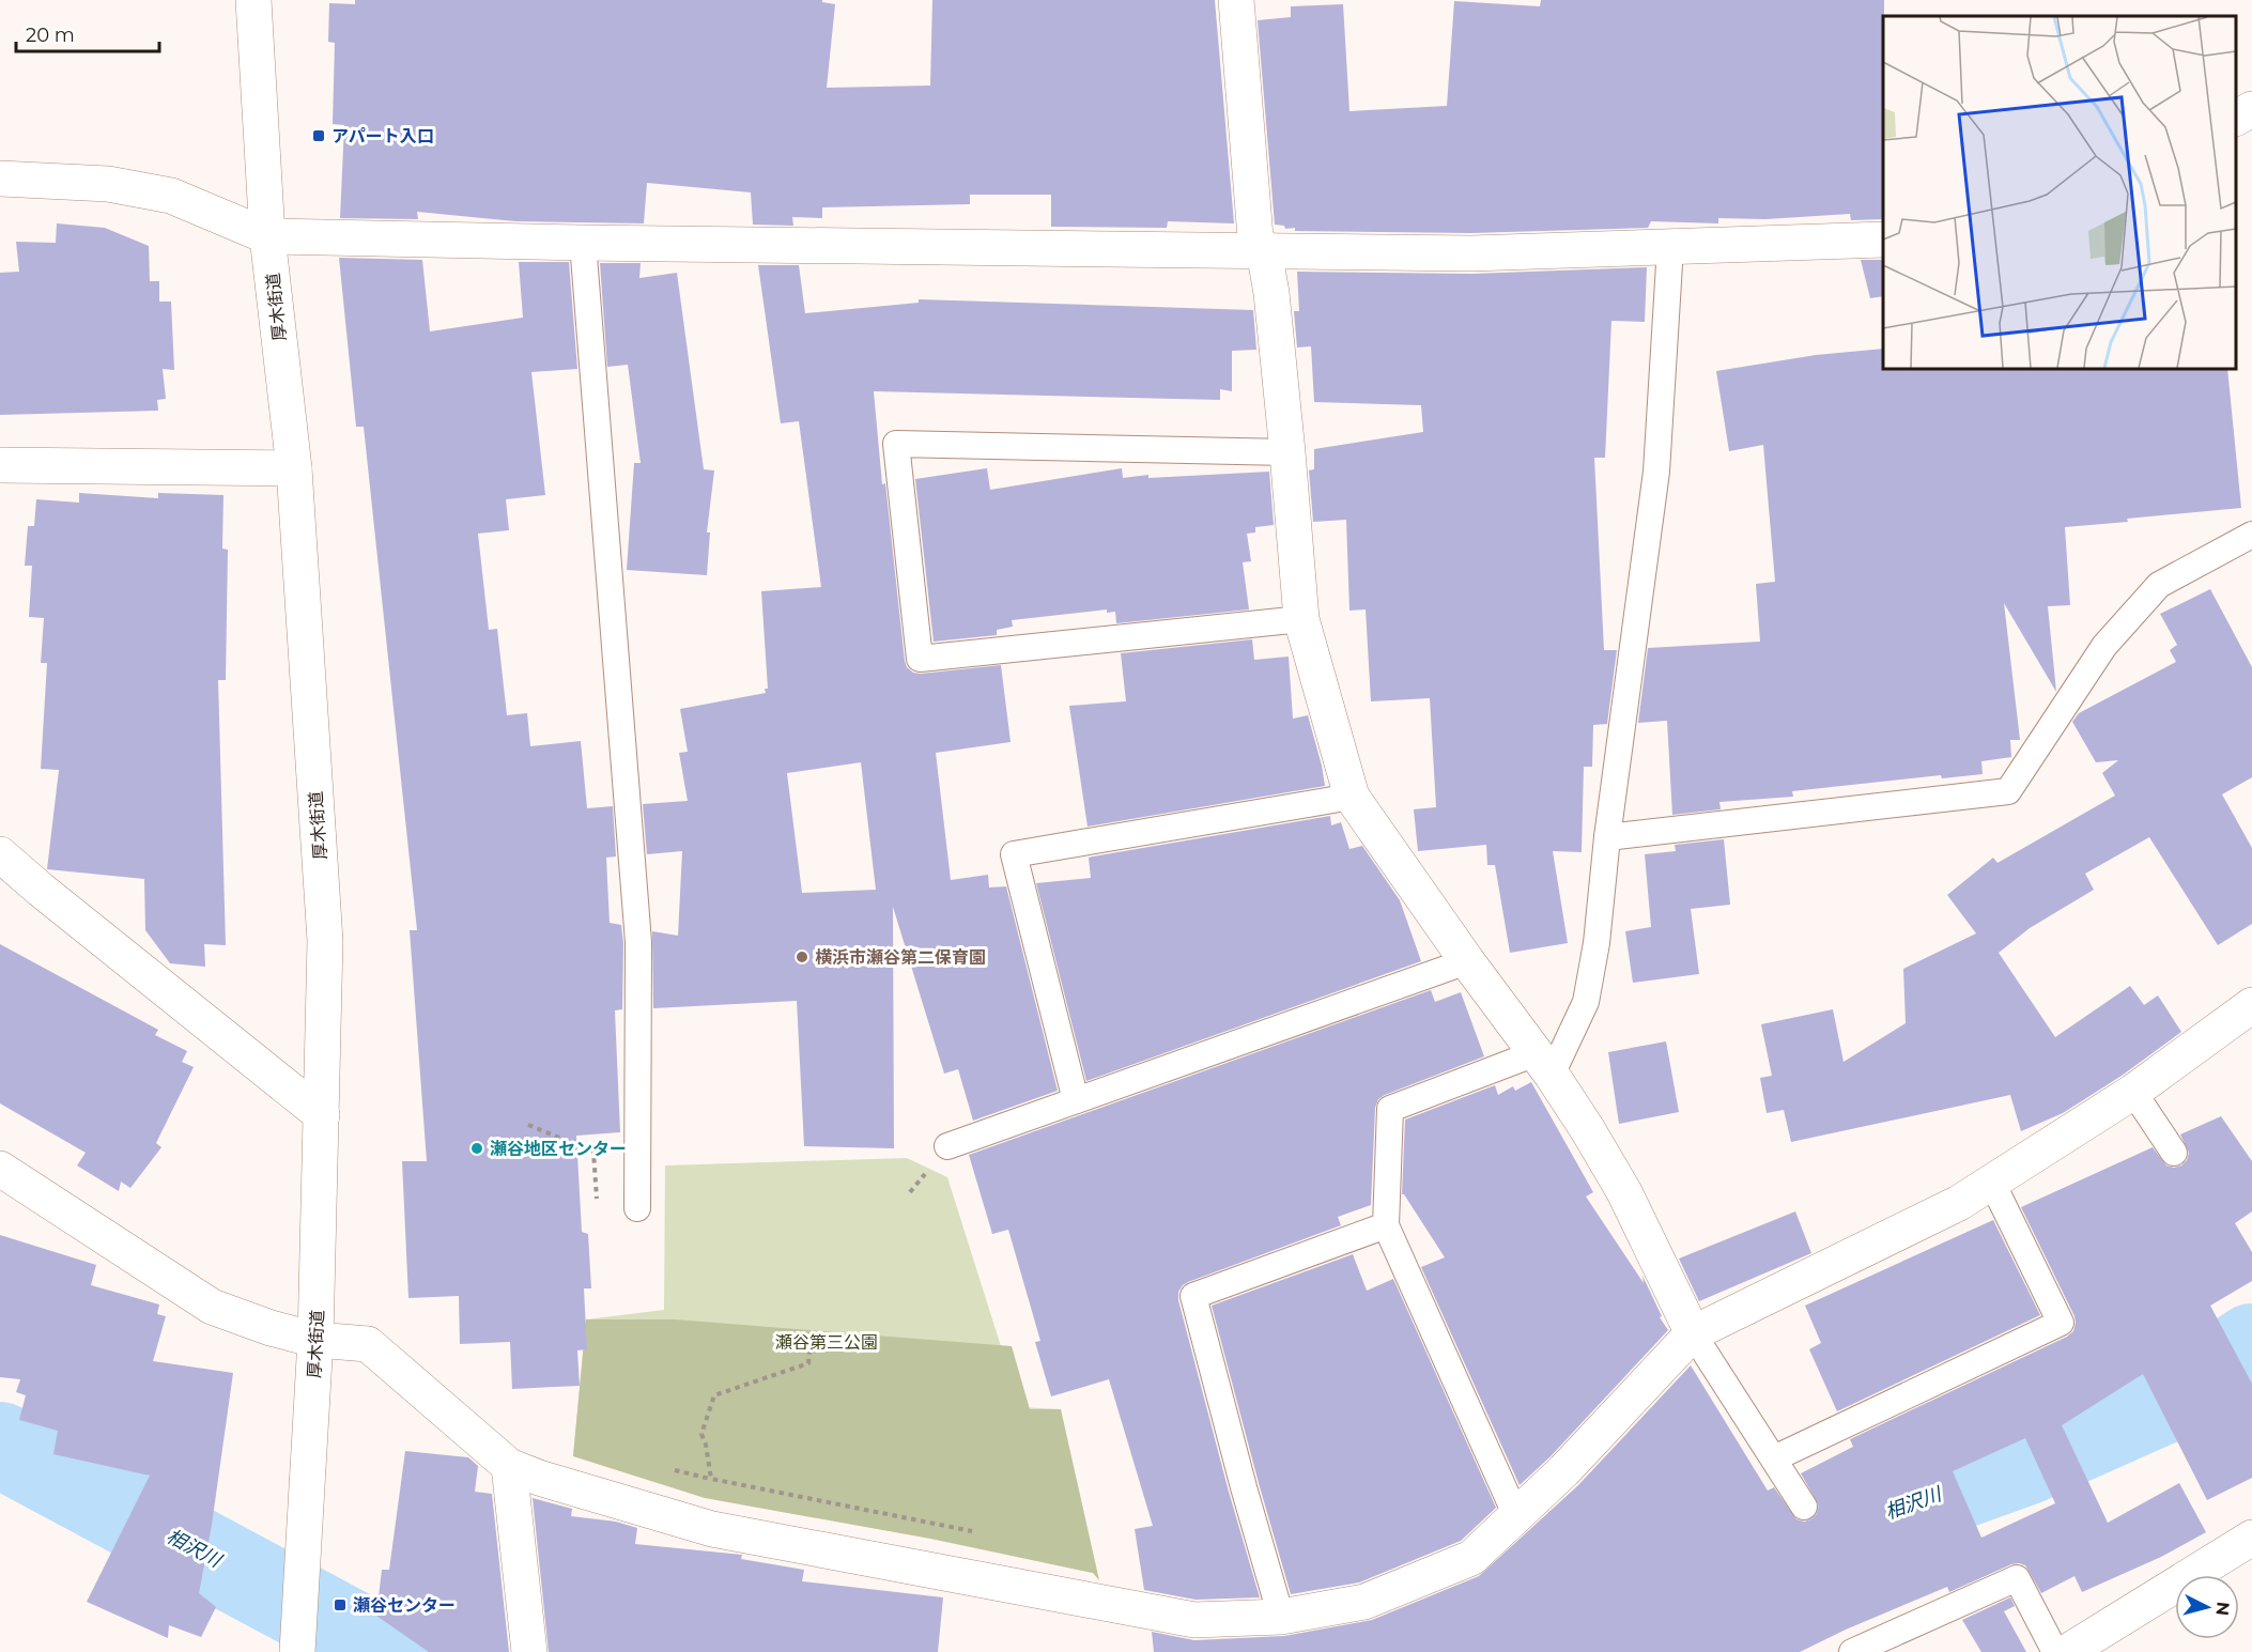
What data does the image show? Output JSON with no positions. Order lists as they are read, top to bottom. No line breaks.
{"streets":{"street":["厚木街道"]},"water":["相沢川"],"parks":["瀬谷第三公園"],"places":{"transit":["アパート入口","瀬谷センター"],"other":["横浜市瀬谷第二保育園","瀬谷地区センター"]},"scale_bar":"20 m","north":"right"}
